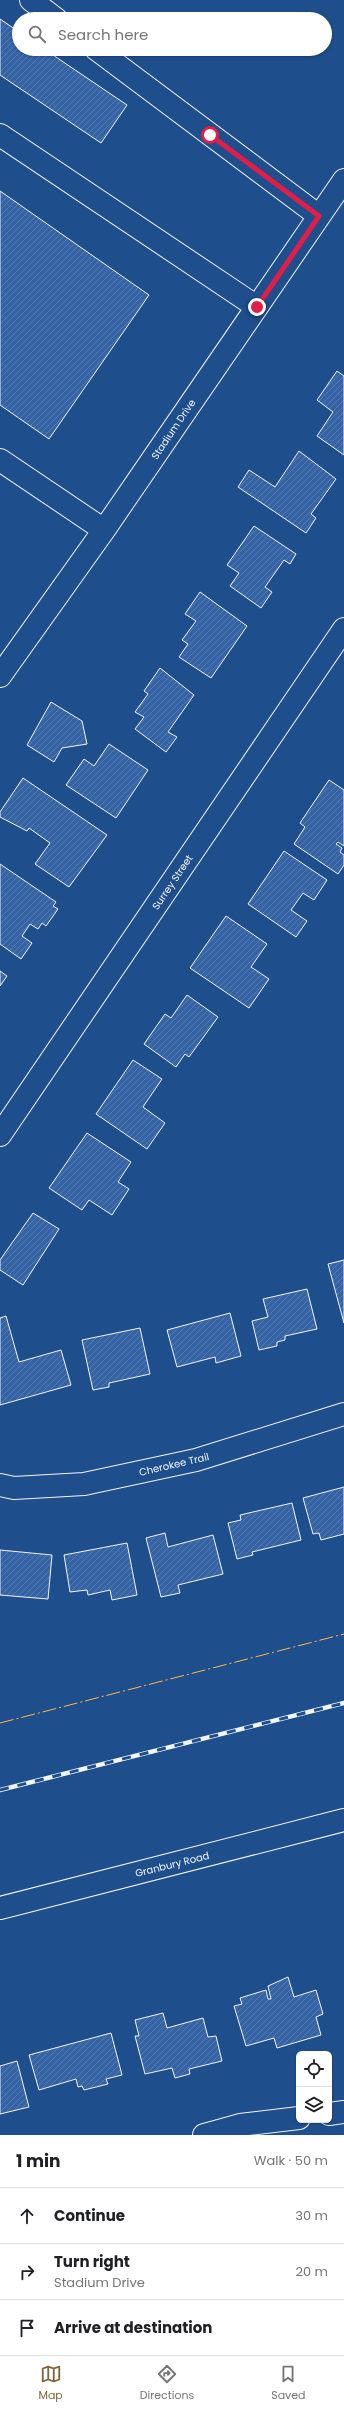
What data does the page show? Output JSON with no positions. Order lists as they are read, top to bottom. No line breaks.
{"streets":{"street":["Stadium Drive","Surrey Street","Cherokee Trail","Granbury Road"]},"page":{"search":"Search here","heading":["1 min","Walk · 50 m"],"list":[["Continue","30 m"],["Turn right","Stadium Drive","20 m"],"Arrive at destination"],"nav":["Map","Directions","Saved"]}}
